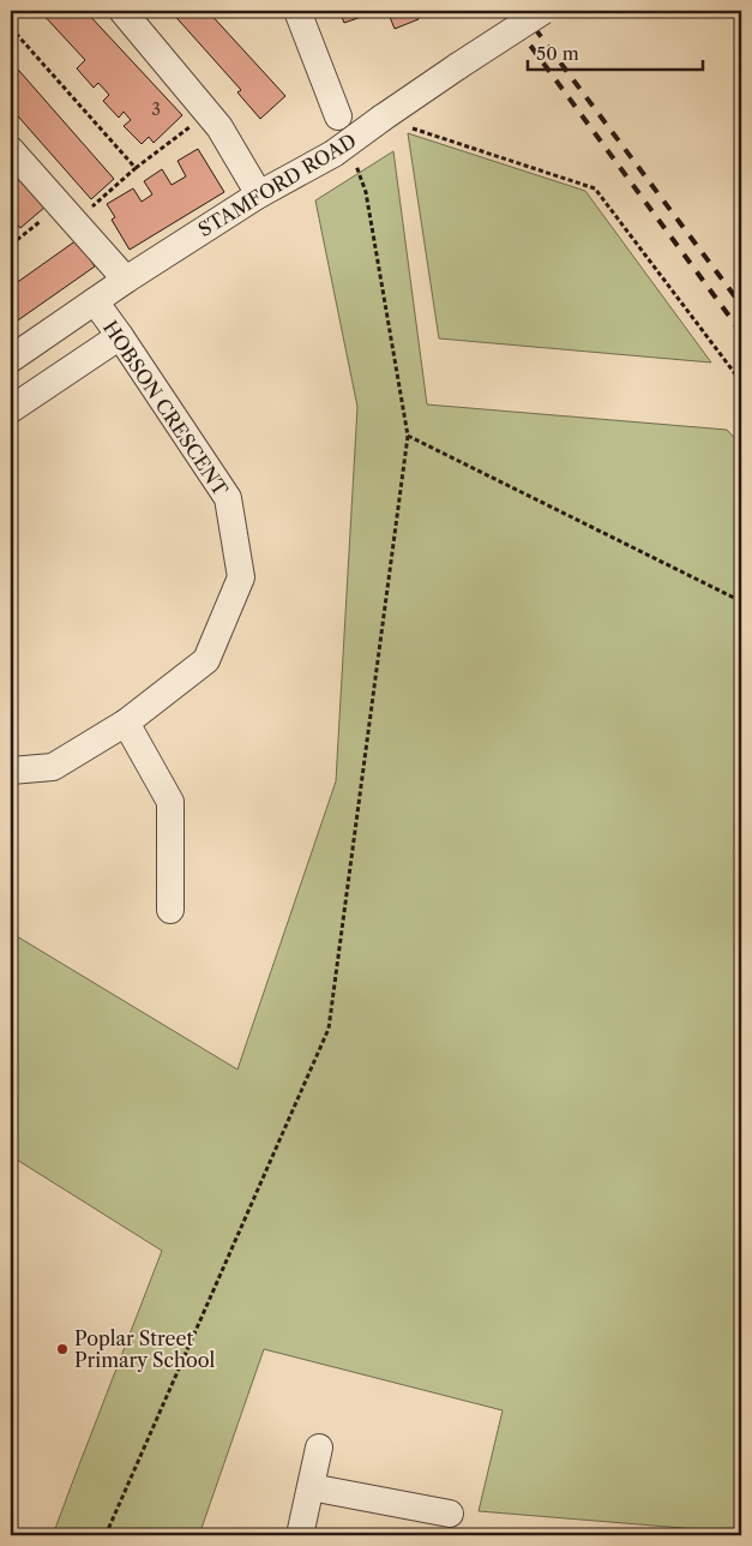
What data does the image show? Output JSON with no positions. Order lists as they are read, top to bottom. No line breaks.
{"streets":{"street":["STAMFORD ROAD","HOBSON CRESCENT"]},"crossings":[["STAMFORD ROAD","HOBSON CRESCENT"]],"places":["Poplar Street Primary School"],"house_numbers":["3"],"scale_bar":"50 m"}
